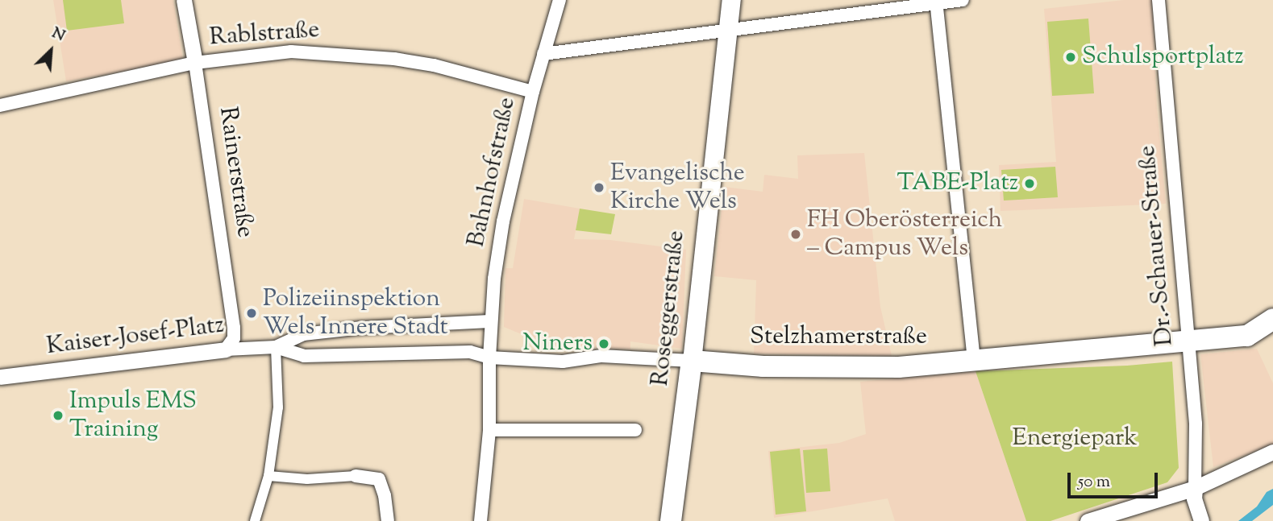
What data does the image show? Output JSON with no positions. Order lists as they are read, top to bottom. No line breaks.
{"streets":{"main road":["Roseggerstraße","Stelzhamerstraße"],"street":["Rablstraße","Rainerstraße","Bahnhofstraße","Dr.-Schauer-Straße","Kaiser-Josef-Platz"]},"crossings":[["Rablstraße","Rainerstraße"],["Rablstraße","Bahnhofstraße"],["Rainerstraße","Kaiser-Josef-Platz"],["Bahnhofstraße","Kaiser-Josef-Platz"],["Bahnhofstraße","Stelzhamerstraße"],["Dr.-Schauer-Straße","Stelzhamerstraße"],["Roseggerstraße","Stelzhamerstraße"],["Kaiser-Josef-Platz","Stelzhamerstraße"]],"parks":["Energiepark"],"places":["Schulsportplatz","TABE-Platz","Evangelische Kirche Wels","FH Oberösterreich – Campus Wels","Polizeiinspektion Wels Innere Stadt","Niners","Impuls EMS Training"],"scale_bar":"50 m","north":"top right"}
